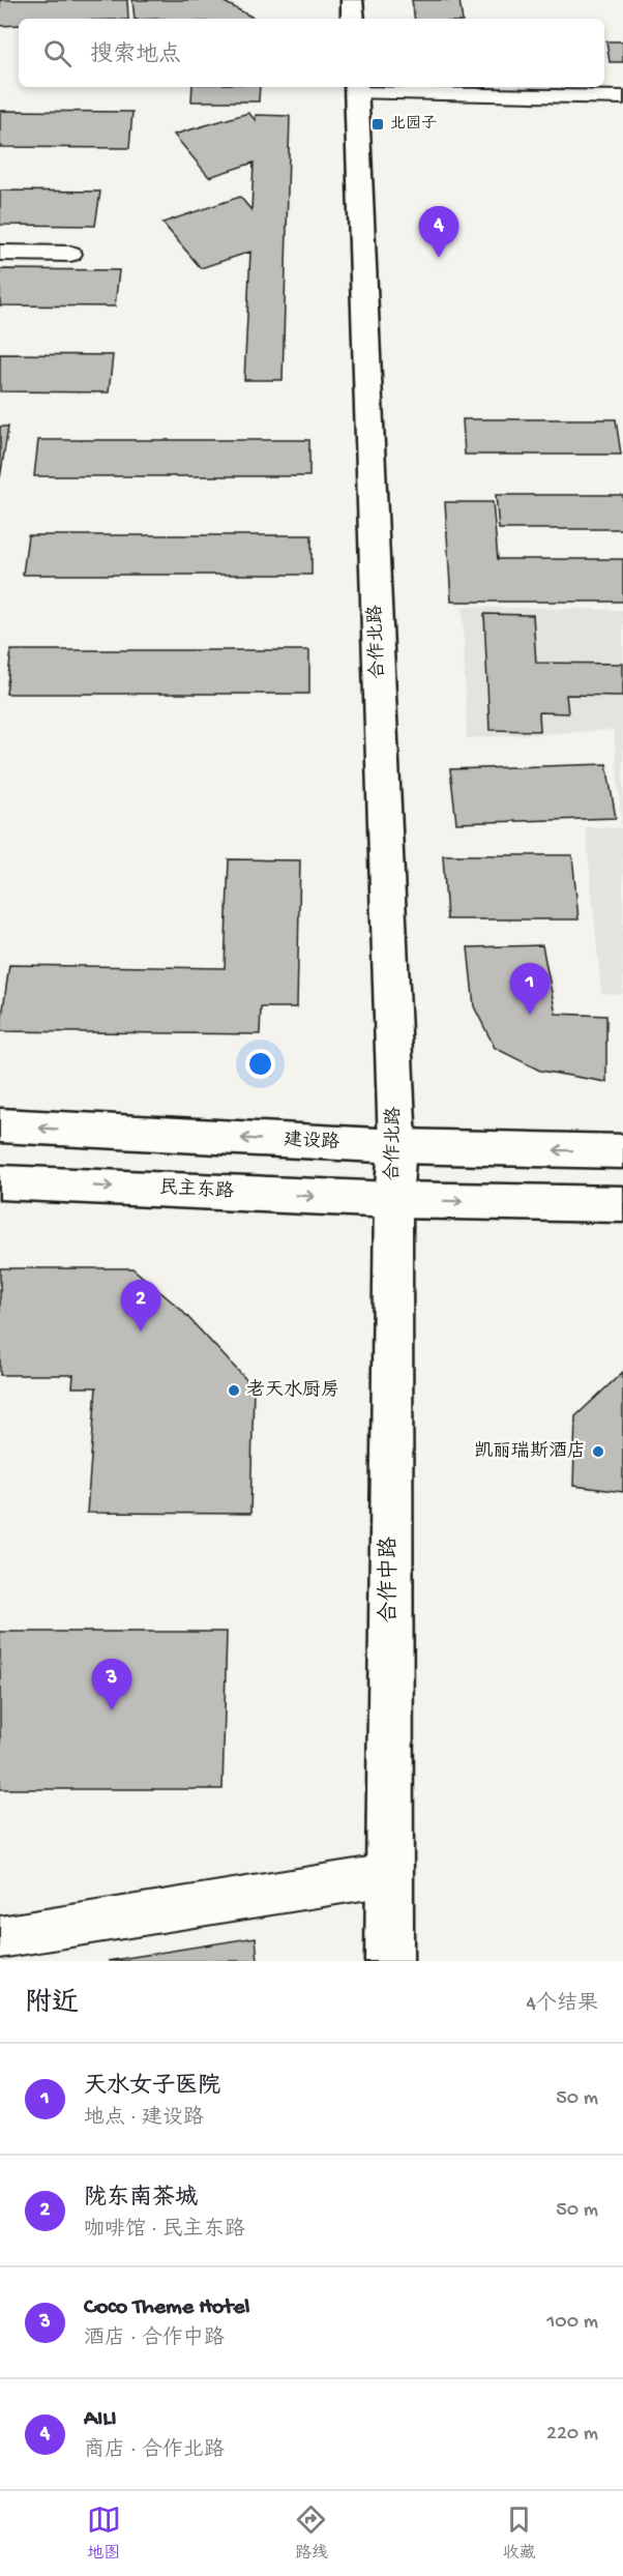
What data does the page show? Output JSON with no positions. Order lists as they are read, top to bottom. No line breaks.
{"streets":{"main road":["合作北路","建设路","民主东路","合作中路"]},"crossings":[["合作北路","建设路"],["合作北路","民主东路"],["合作北路","合作中路"],["民主东路","合作中路"]],"one_way":["民主东路"],"places":{"transit":["北园子"],"other":["老天水厨房","凯丽瑞斯酒店"]},"page":{"search":"搜索地点","pins":["4","1","2","3"],"heading":["附近","4个结果"],"list":[{"mark":"1","name":"天水女子医院","note":"地点 · 建设路","value":"50 m"},{"mark":"2","name":"陇东南茶城","note":"咖啡馆 · 民主东路","value":"50 m"},{"mark":"3","name":"Coco Theme Hotel","note":"酒店 · 合作中路","value":"100 m"},{"mark":"4","name":"AILI","note":"商店 · 合作北路","value":"220 m"}],"nav":["地图","路线","收藏"]}}
